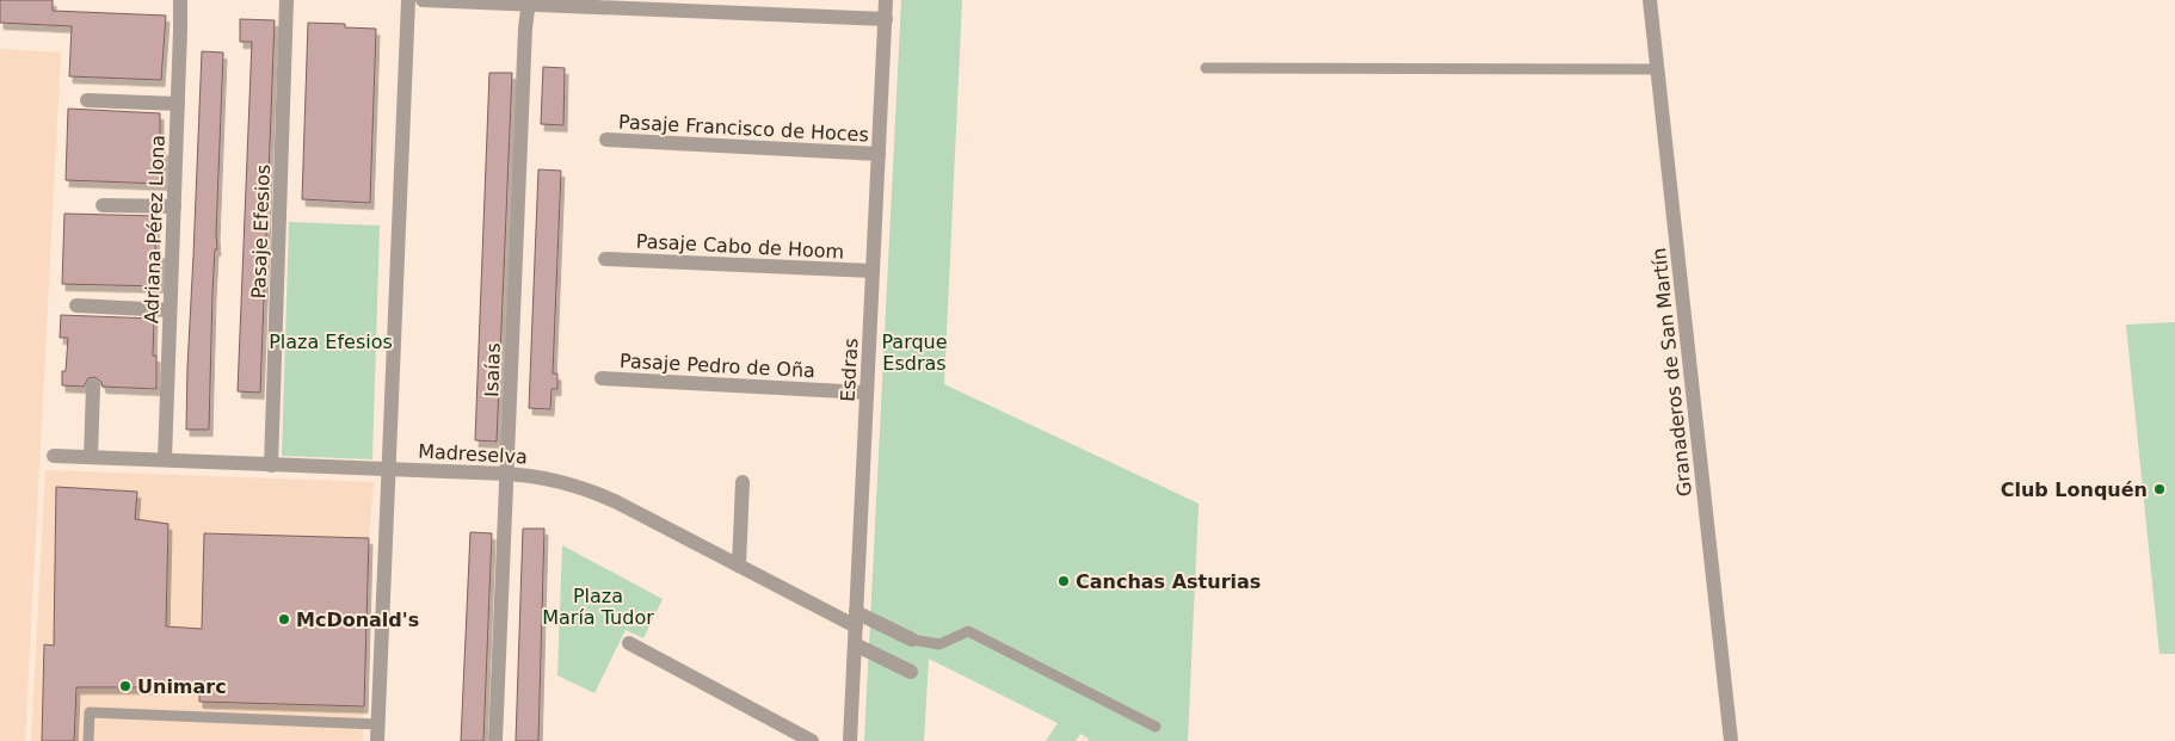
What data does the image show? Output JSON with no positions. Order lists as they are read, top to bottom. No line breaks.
{"streets":{"street":["Pasaje Francisco de Hoces","Adriana Pérez Llona","Pasaje Efesios","Pasaje Cabo de Hoom","Pasaje Pedro de Oña","Isaías","Esdras","Granaderos de San Martín","Madreselva"]},"crossings":[["Pasaje Francisco de Hoces","Esdras"],["Adriana Pérez Llona","Madreselva"],["Pasaje Efesios","Madreselva"],["Pasaje Cabo de Hoom","Esdras"],["Pasaje Pedro de Oña","Esdras"],["Isaías","Madreselva"],["Esdras","Madreselva"]],"parks":["Plaza Efesios","Parque Esdras","Plaza María Tudor"],"places":["Club Lonquén","Canchas Asturias","McDonald's","Unimarc"]}
